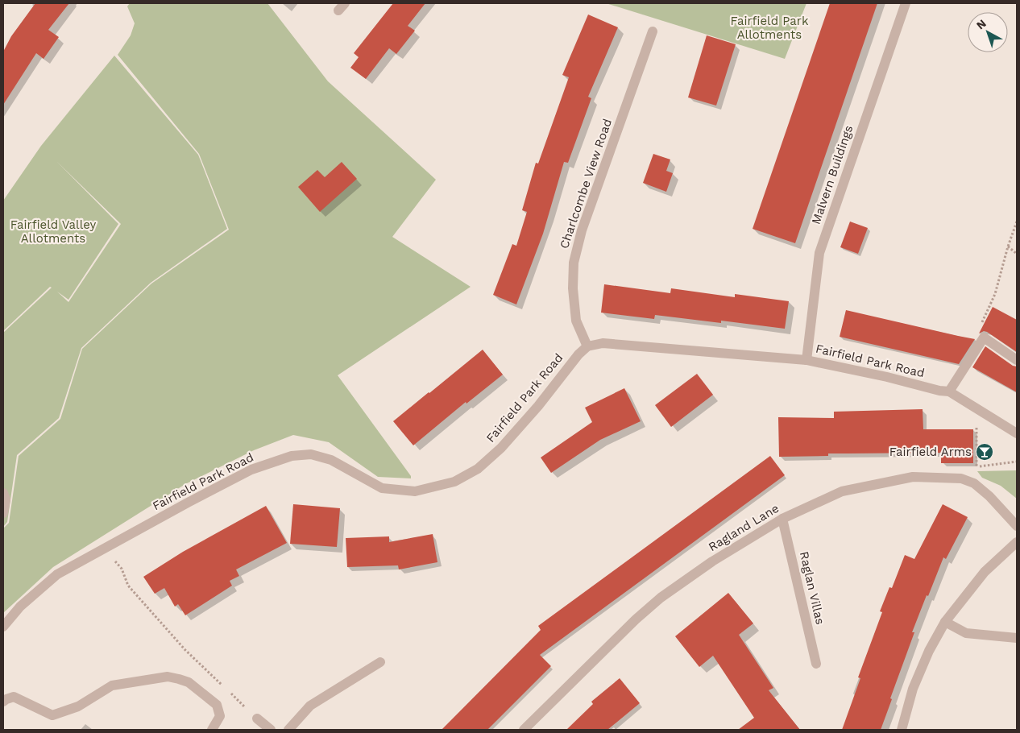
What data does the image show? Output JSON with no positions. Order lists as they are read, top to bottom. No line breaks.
{"streets":{"street":["Malvern Buildings","Charlcombe View Road","Fairfield Park Road","Ragland Lane","Raglan Villas"]},"crossings":[["Malvern Buildings","Fairfield Park Road"],["Charlcombe View Road","Fairfield Park Road"],["Ragland Lane","Raglan Villas"]],"parks":["Fairfield Park Allotments","Fairfield Valley Allotments"],"places":{"bar":["Fairfield Arms"]},"north":"top left"}
